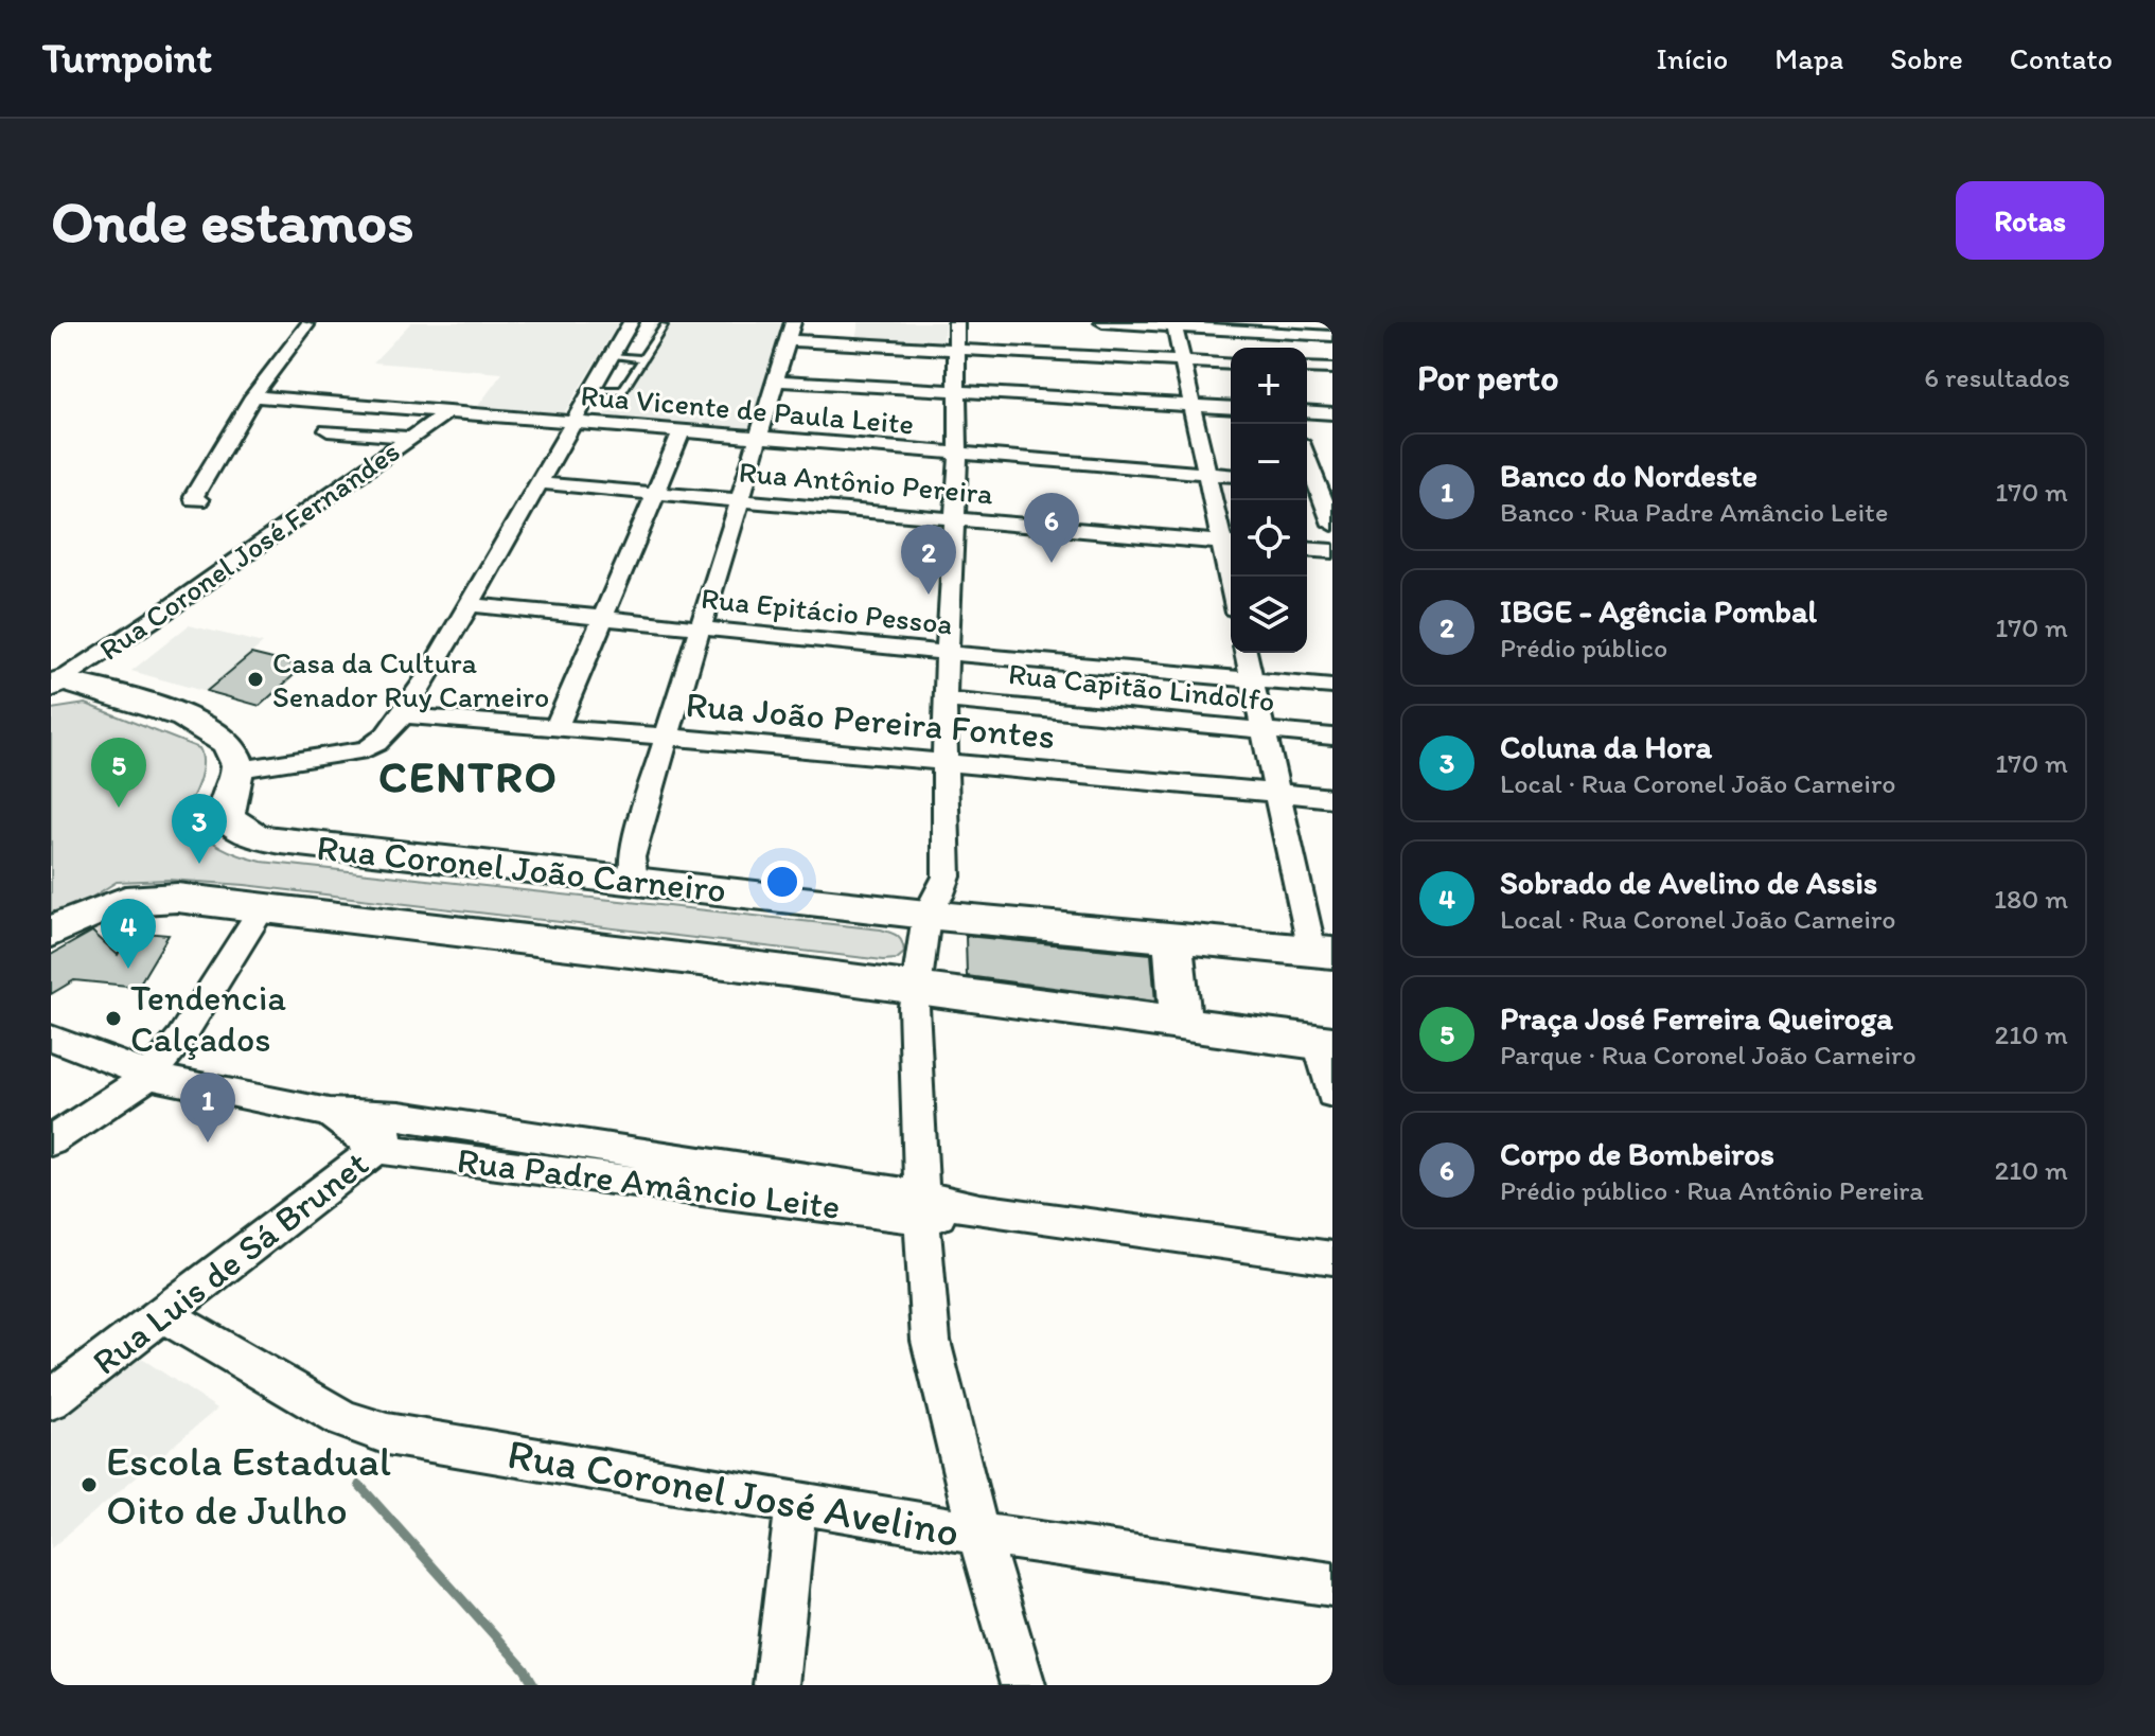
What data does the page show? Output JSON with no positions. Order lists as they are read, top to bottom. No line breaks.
{"streets":{"main road":["Rua Coronel João Carneiro"],"street":["Rua Vicente de Paula Leite","Rua Antônio Pereira","Rua Coronel José Fernandes","Rua Epitácio Pessoa","Rua Capitão Lindolfo","Rua João Pereira Fontes","Rua Padre Amâncio Leite","Rua Luis de Sá Brunet","Rua Coronel José Avelino"]},"crossings":[["Rua Vicente de Paula Leite","Rua Coronel José Fernandes"],["Rua Epitácio Pessoa","Rua Capitão Lindolfo"],["Rua Padre Amâncio Leite","Rua Luis de Sá Brunet"],["Rua Luis de Sá Brunet","Rua Coronel José Avelino"]],"districts":["CENTRO"],"places":["Casa da Cultura Senador Ruy Carneiro","Tendencia Calçados","Escola Estadual Oito de Julho"],"page":{"header":"Turnpoint","nav":["Início","Mapa","Sobre","Contato"],"buttons":"Rotas","title":"Onde estamos","heading":["Por perto","6 resultados"],"map_buttons":["+","−"],"list":[{"mark":"1","name":"Banco do Nordeste","note":"Banco · Rua Padre Amâncio Leite","value":"170 m"},{"mark":"2","name":"IBGE - Agência Pombal","note":"Prédio público","value":"170 m"},{"mark":"3","name":"Coluna da Hora","note":"Local · Rua Coronel João Carneiro","value":"170 m"},{"mark":"4","name":"Sobrado de Avelino de Assis","note":"Local · Rua Coronel João Carneiro","value":"180 m"},{"mark":"5","name":"Praça José Ferreira Queiroga","note":"Parque · Rua Coronel João Carneiro","value":"210 m"},{"mark":"6","name":"Corpo de Bombeiros","note":"Prédio público · Rua Antônio Pereira","value":"210 m"}],"pins":["6","2","5","3","4","1"]}}
